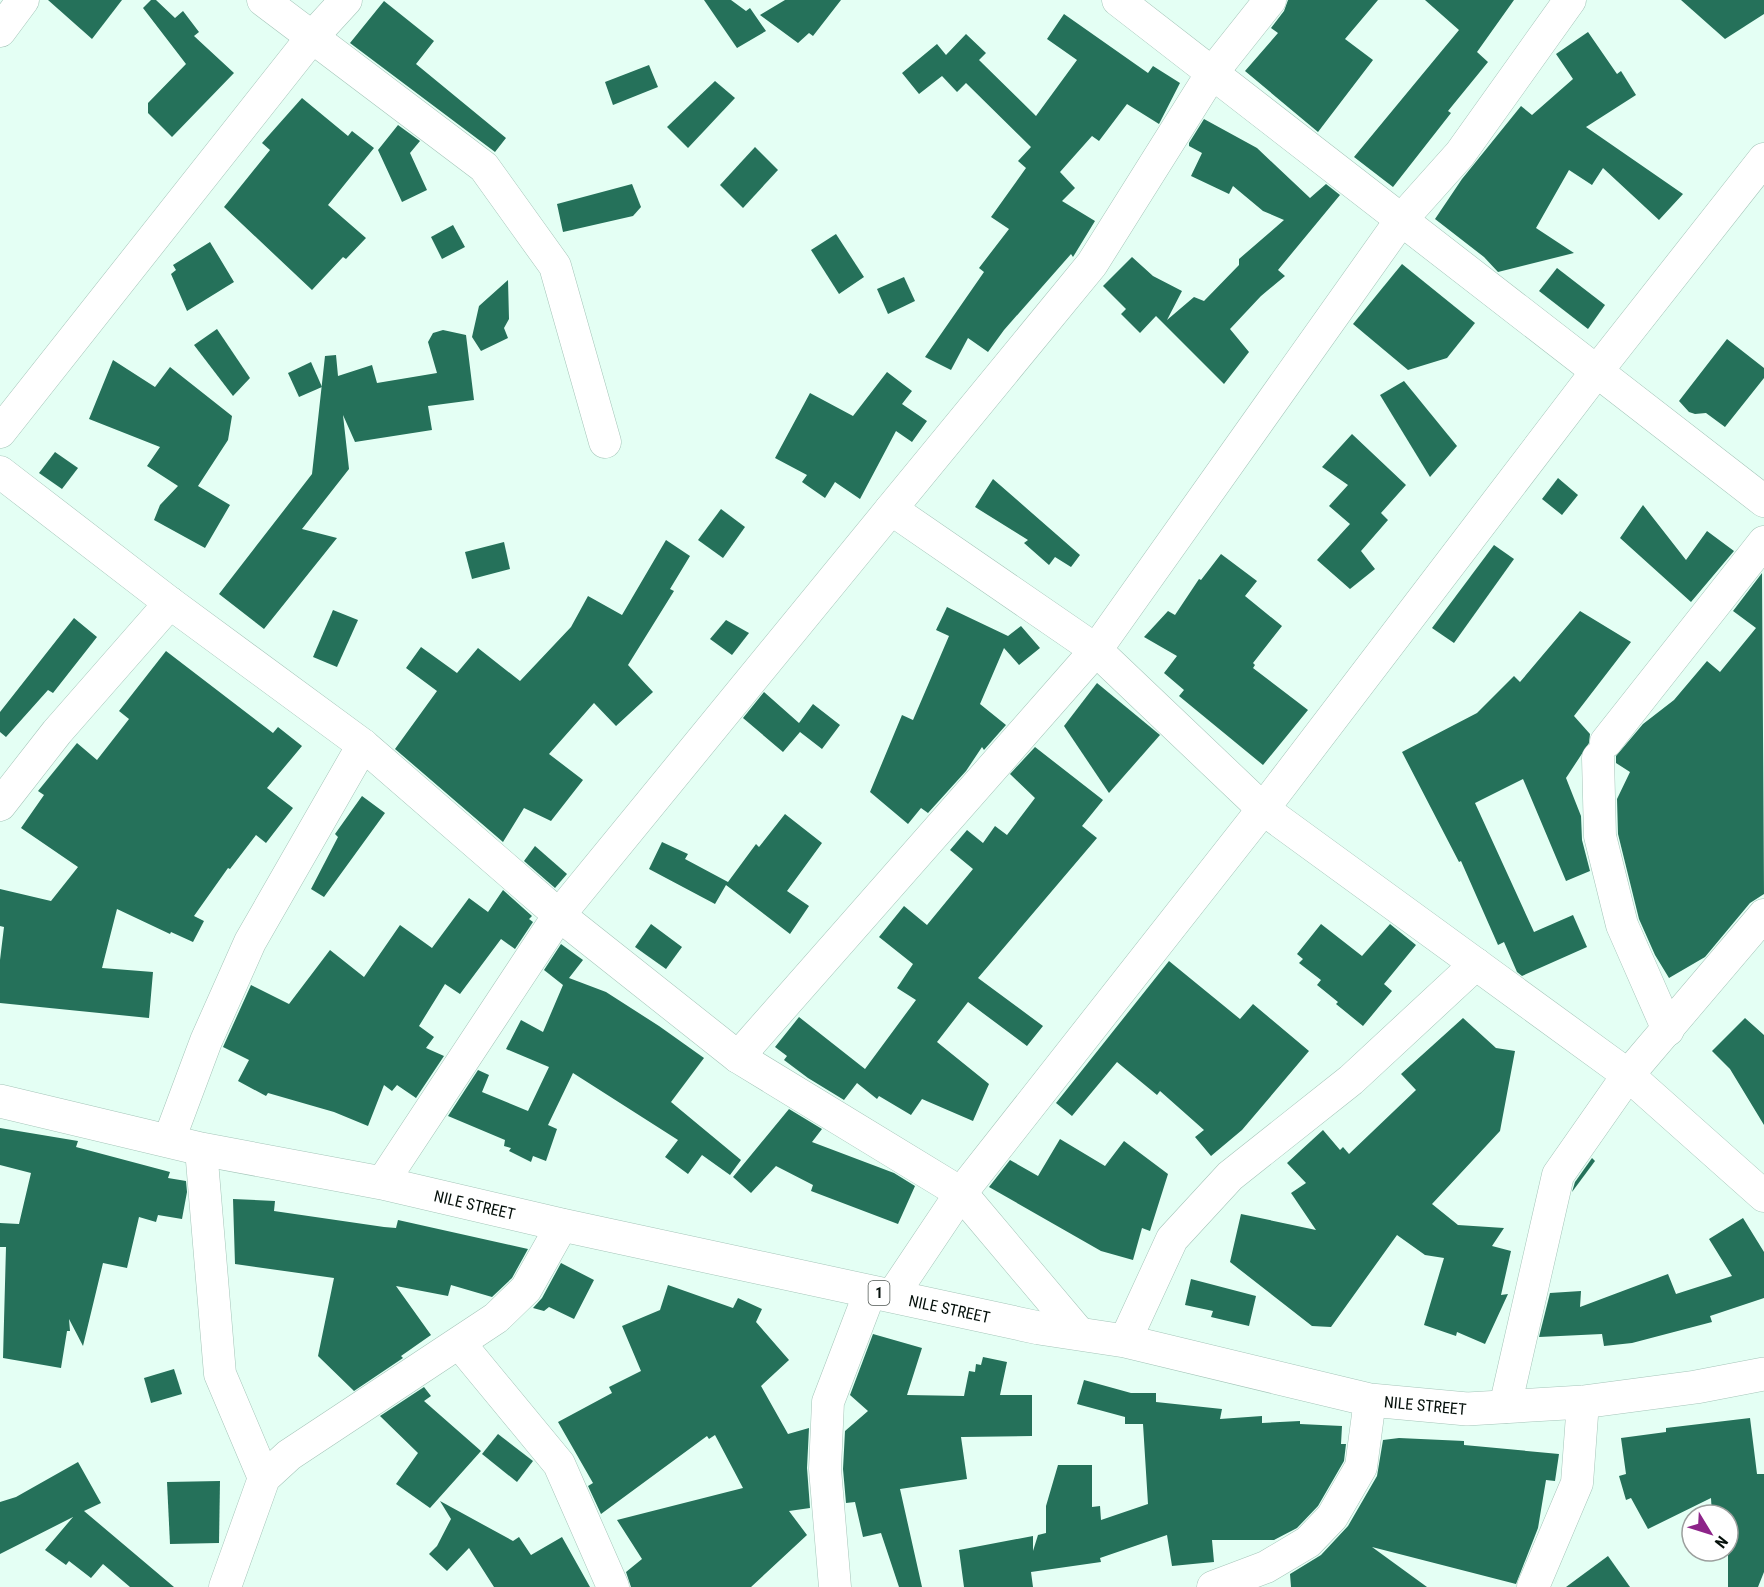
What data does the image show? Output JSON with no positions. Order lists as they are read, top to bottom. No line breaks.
{"streets":{"main road":["NILE STREET","1"]},"north":"bottom right"}
